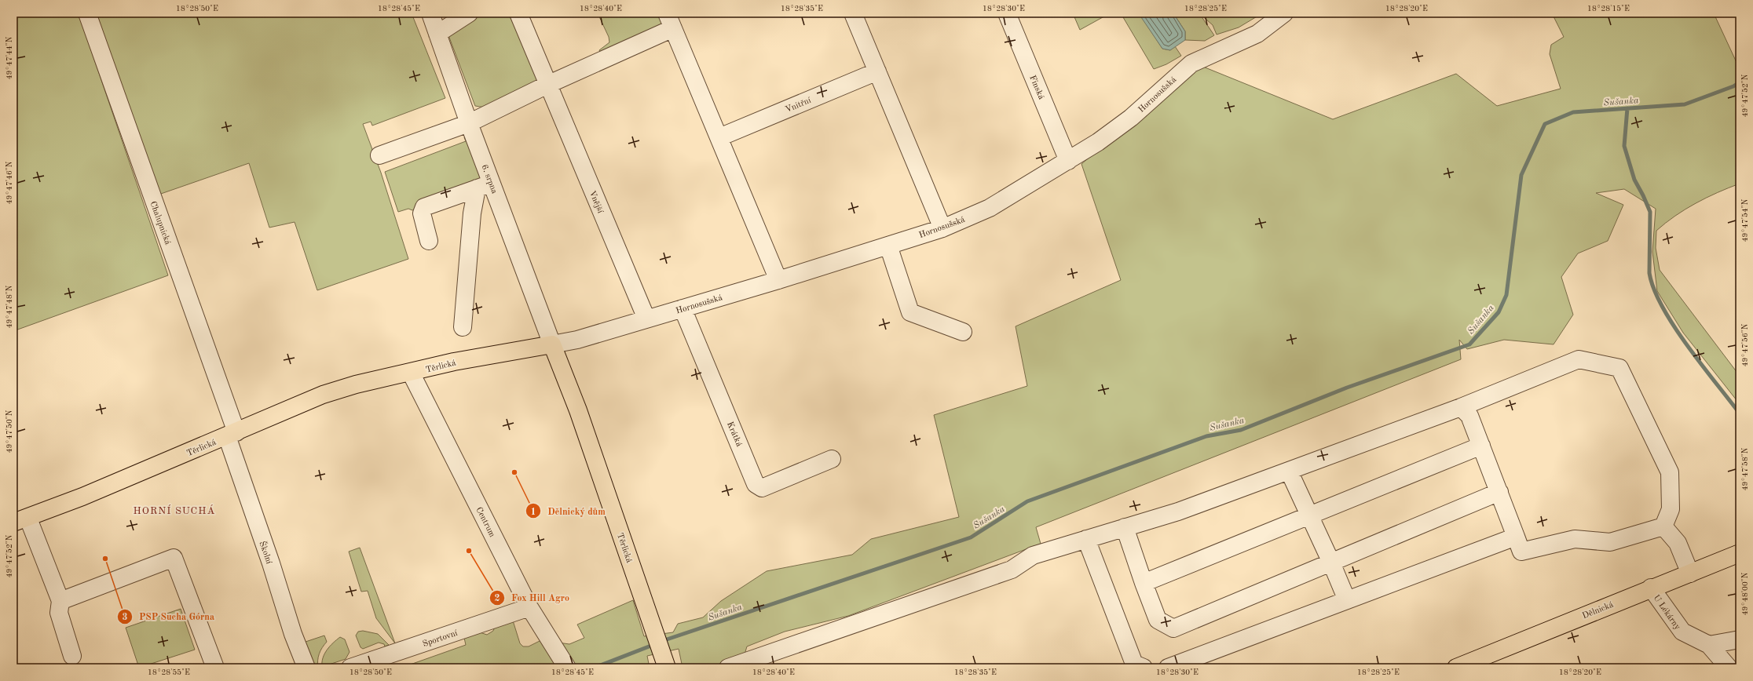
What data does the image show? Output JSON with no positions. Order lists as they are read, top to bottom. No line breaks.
{"streets":{"main road":["Těrlická","Dělnická"],"street":["Finská","Hornosušská","Vnitřní","6. srpna","Vnější","Chalupnická","Krátká","Centrum","Školní","U Lékárny","Sportovní"]},"crossings":[["Finská","Hornosušská"],["Hornosušská","6. srpna"],["Hornosušská","Vnější"],["Hornosušská","Těrlická"],["Hornosušská","Krátká"],["6. srpna","Těrlická"],["Chalupnická","Těrlická"],["Chalupnická","Školní"],["Těrlická","Centrum"],["Těrlická","Školní"],["Centrum","Sportovní"],["Dělnická","U Lékárny"]],"districts":["HORNÍ SUCHÁ"],"water":["Sušanka"],"places":["Dělnický dům","Fox Hill Agro","PSP Sucha Górna"],"coordinates":["18°28'50\"E","18°28'45\"E","18°28'40\"E","18°28'35\"E","18°28'30\"E","18°28'25\"E","18°28'20\"E","18°28'15\"E","49°47'44\"N","49°47'52\"N","49°47'46\"N","49°47'54\"N","49°47'48\"N","49°47'56\"N","49°47'50\"N","49°47'58\"N","49°48'00\"N","18°28'55\"E"]}
